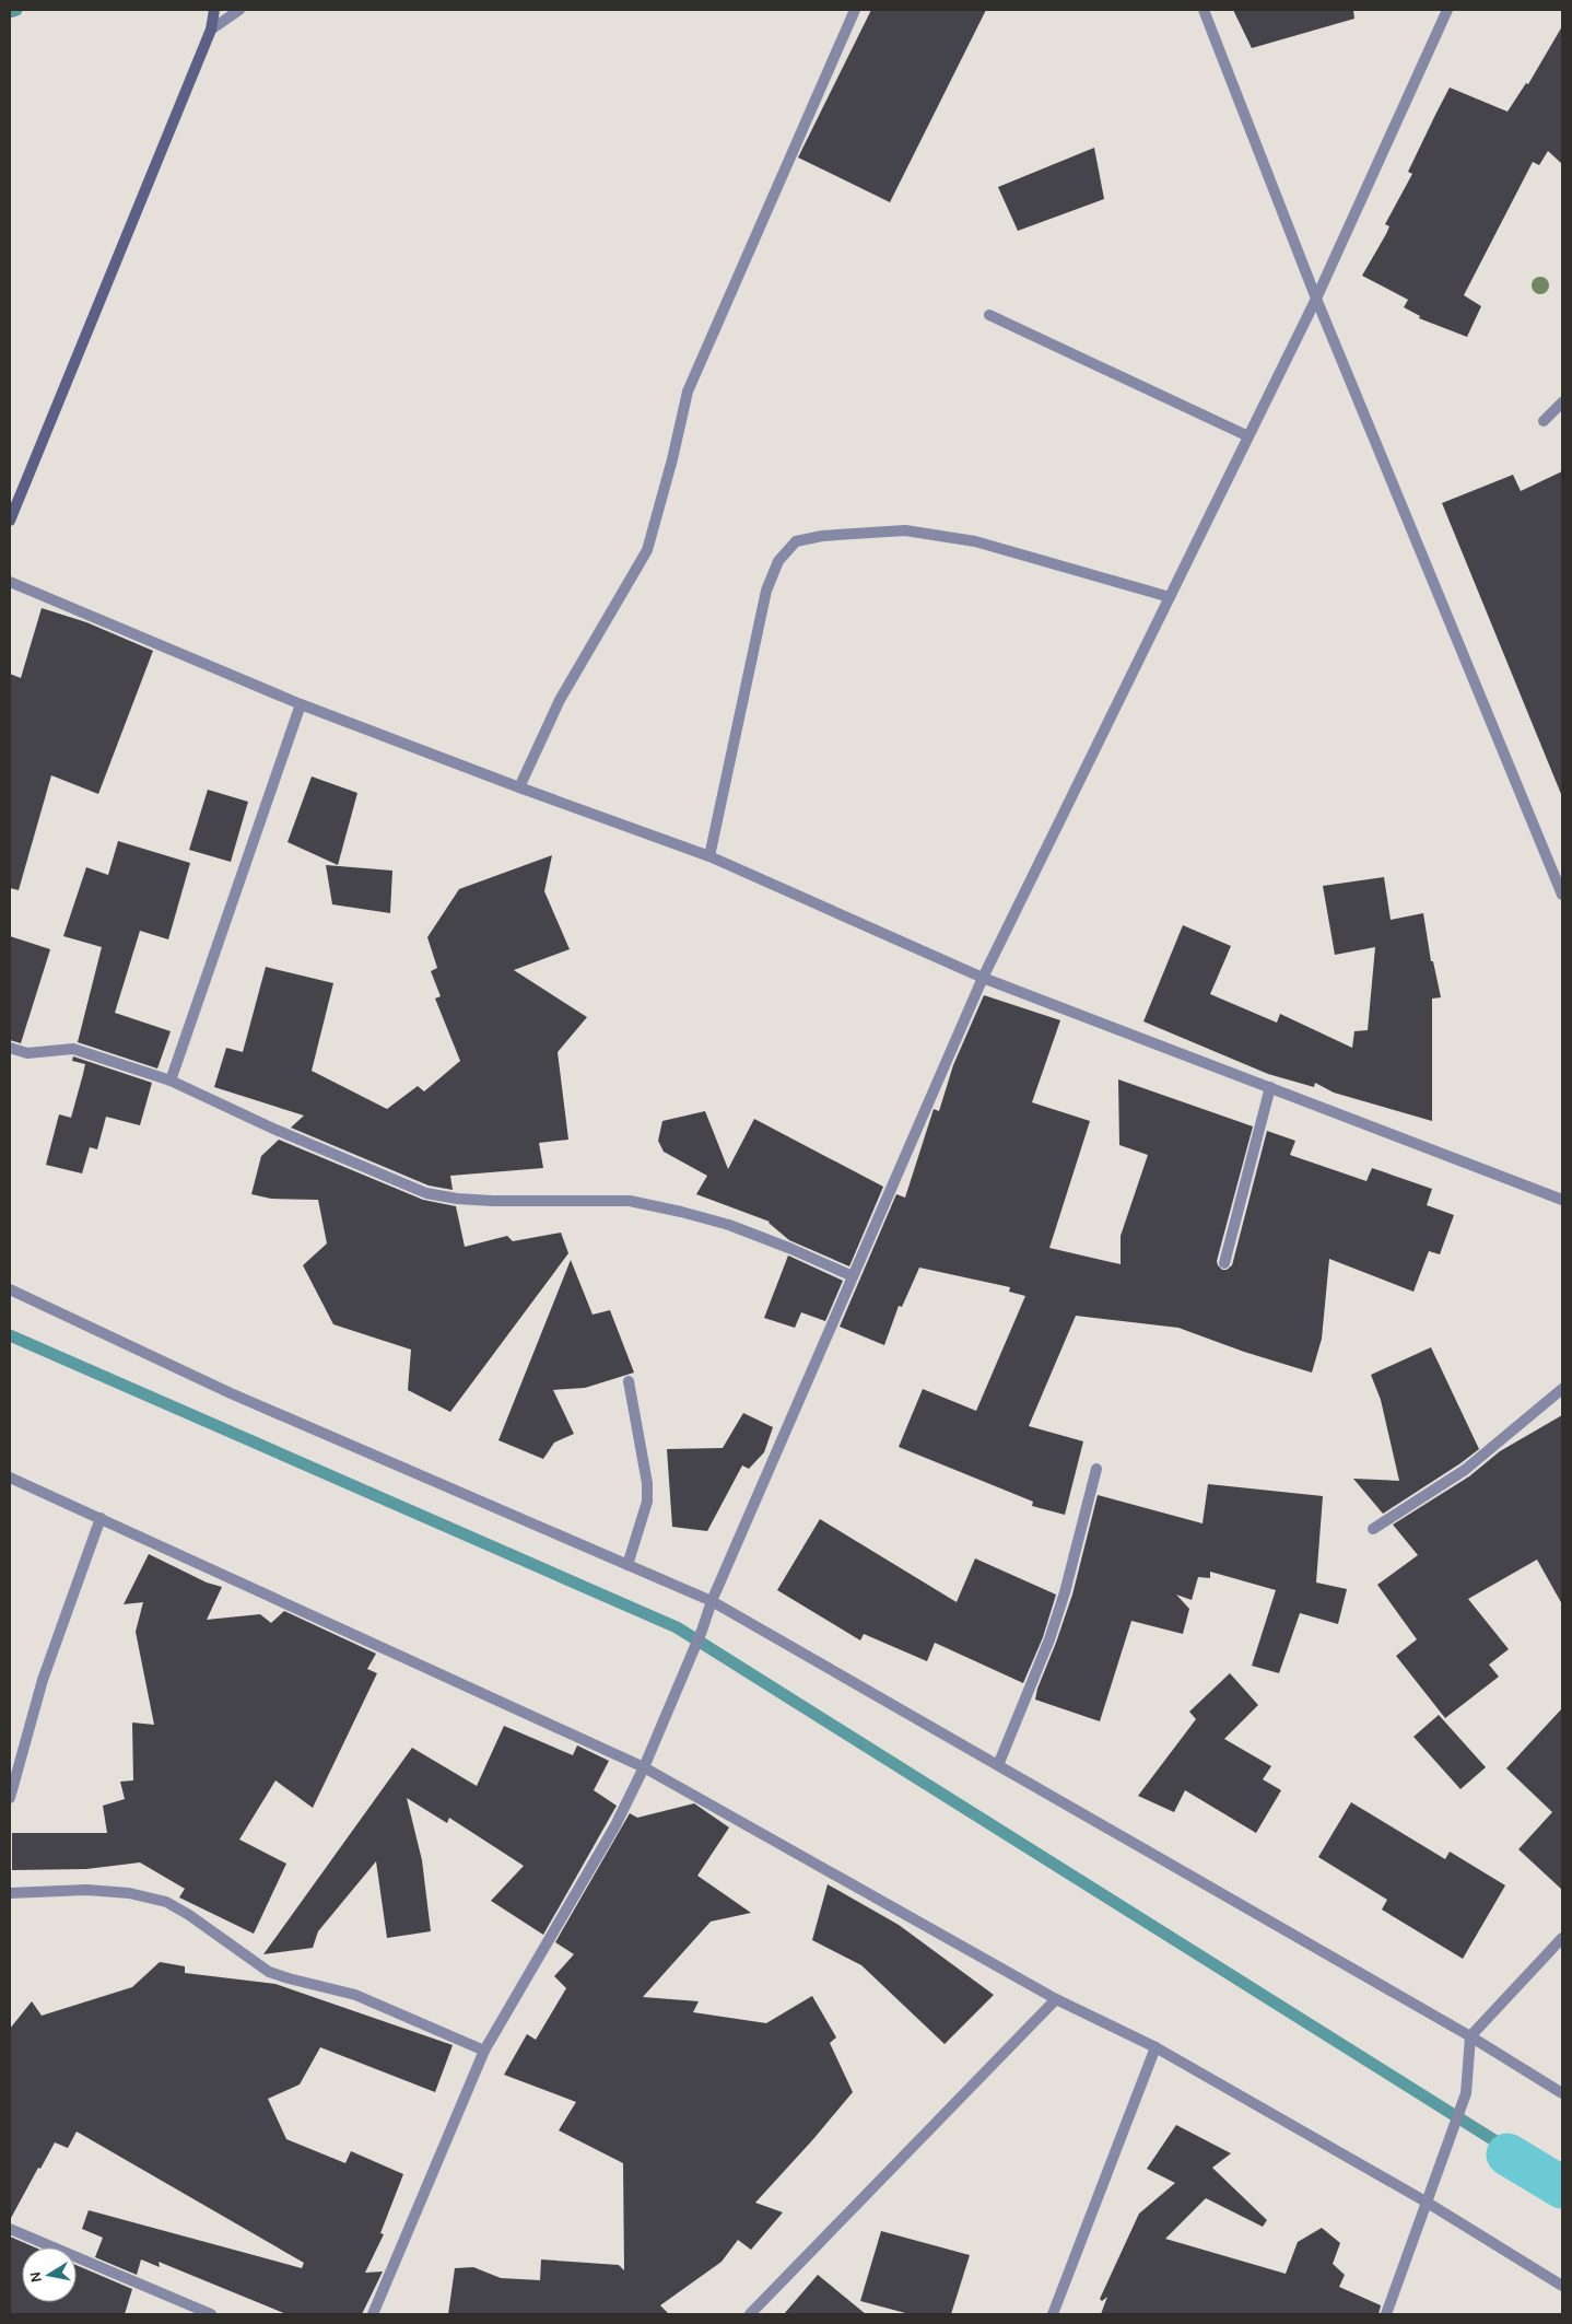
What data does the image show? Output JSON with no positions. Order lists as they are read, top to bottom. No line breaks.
{"north":"left"}
